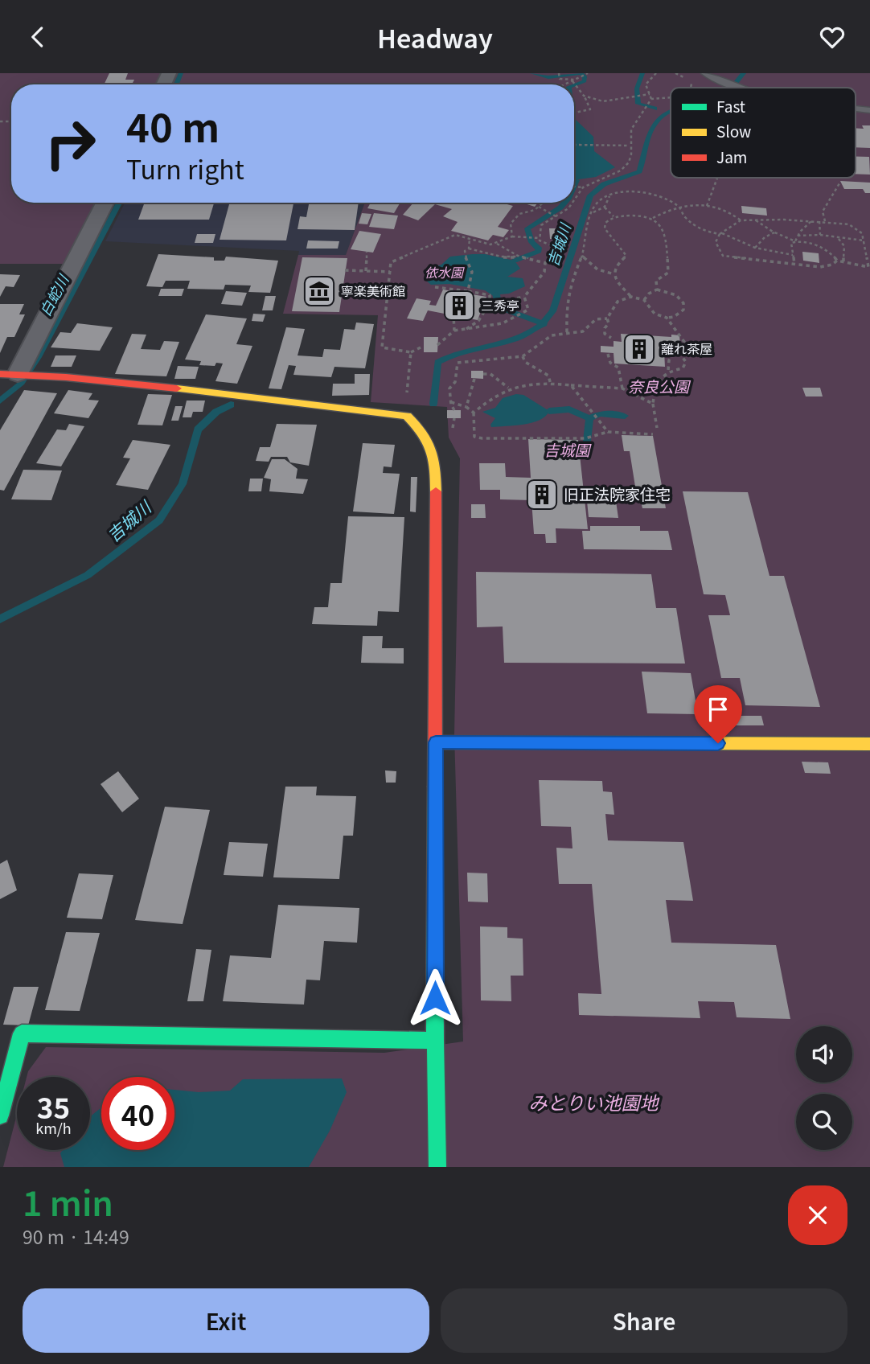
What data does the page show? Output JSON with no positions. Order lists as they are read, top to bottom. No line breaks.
{"water":["吉城川","白蛇川"],"parks":["依水園","奈良公園","吉城園","みとりい池園地"],"places":{"museum":["寧楽美術館"],"building":["三秀亭","離れ茶屋","旧正法院家住宅"]},"legend":["Fast","Slow","Jam"],"page":{"header":"Headway","turn":["40 m","Turn right"],"speed":"35 km/h","limit":"40","heading":["1 min","90 m · 14:49"],"buttons":["Exit","Share"]}}
